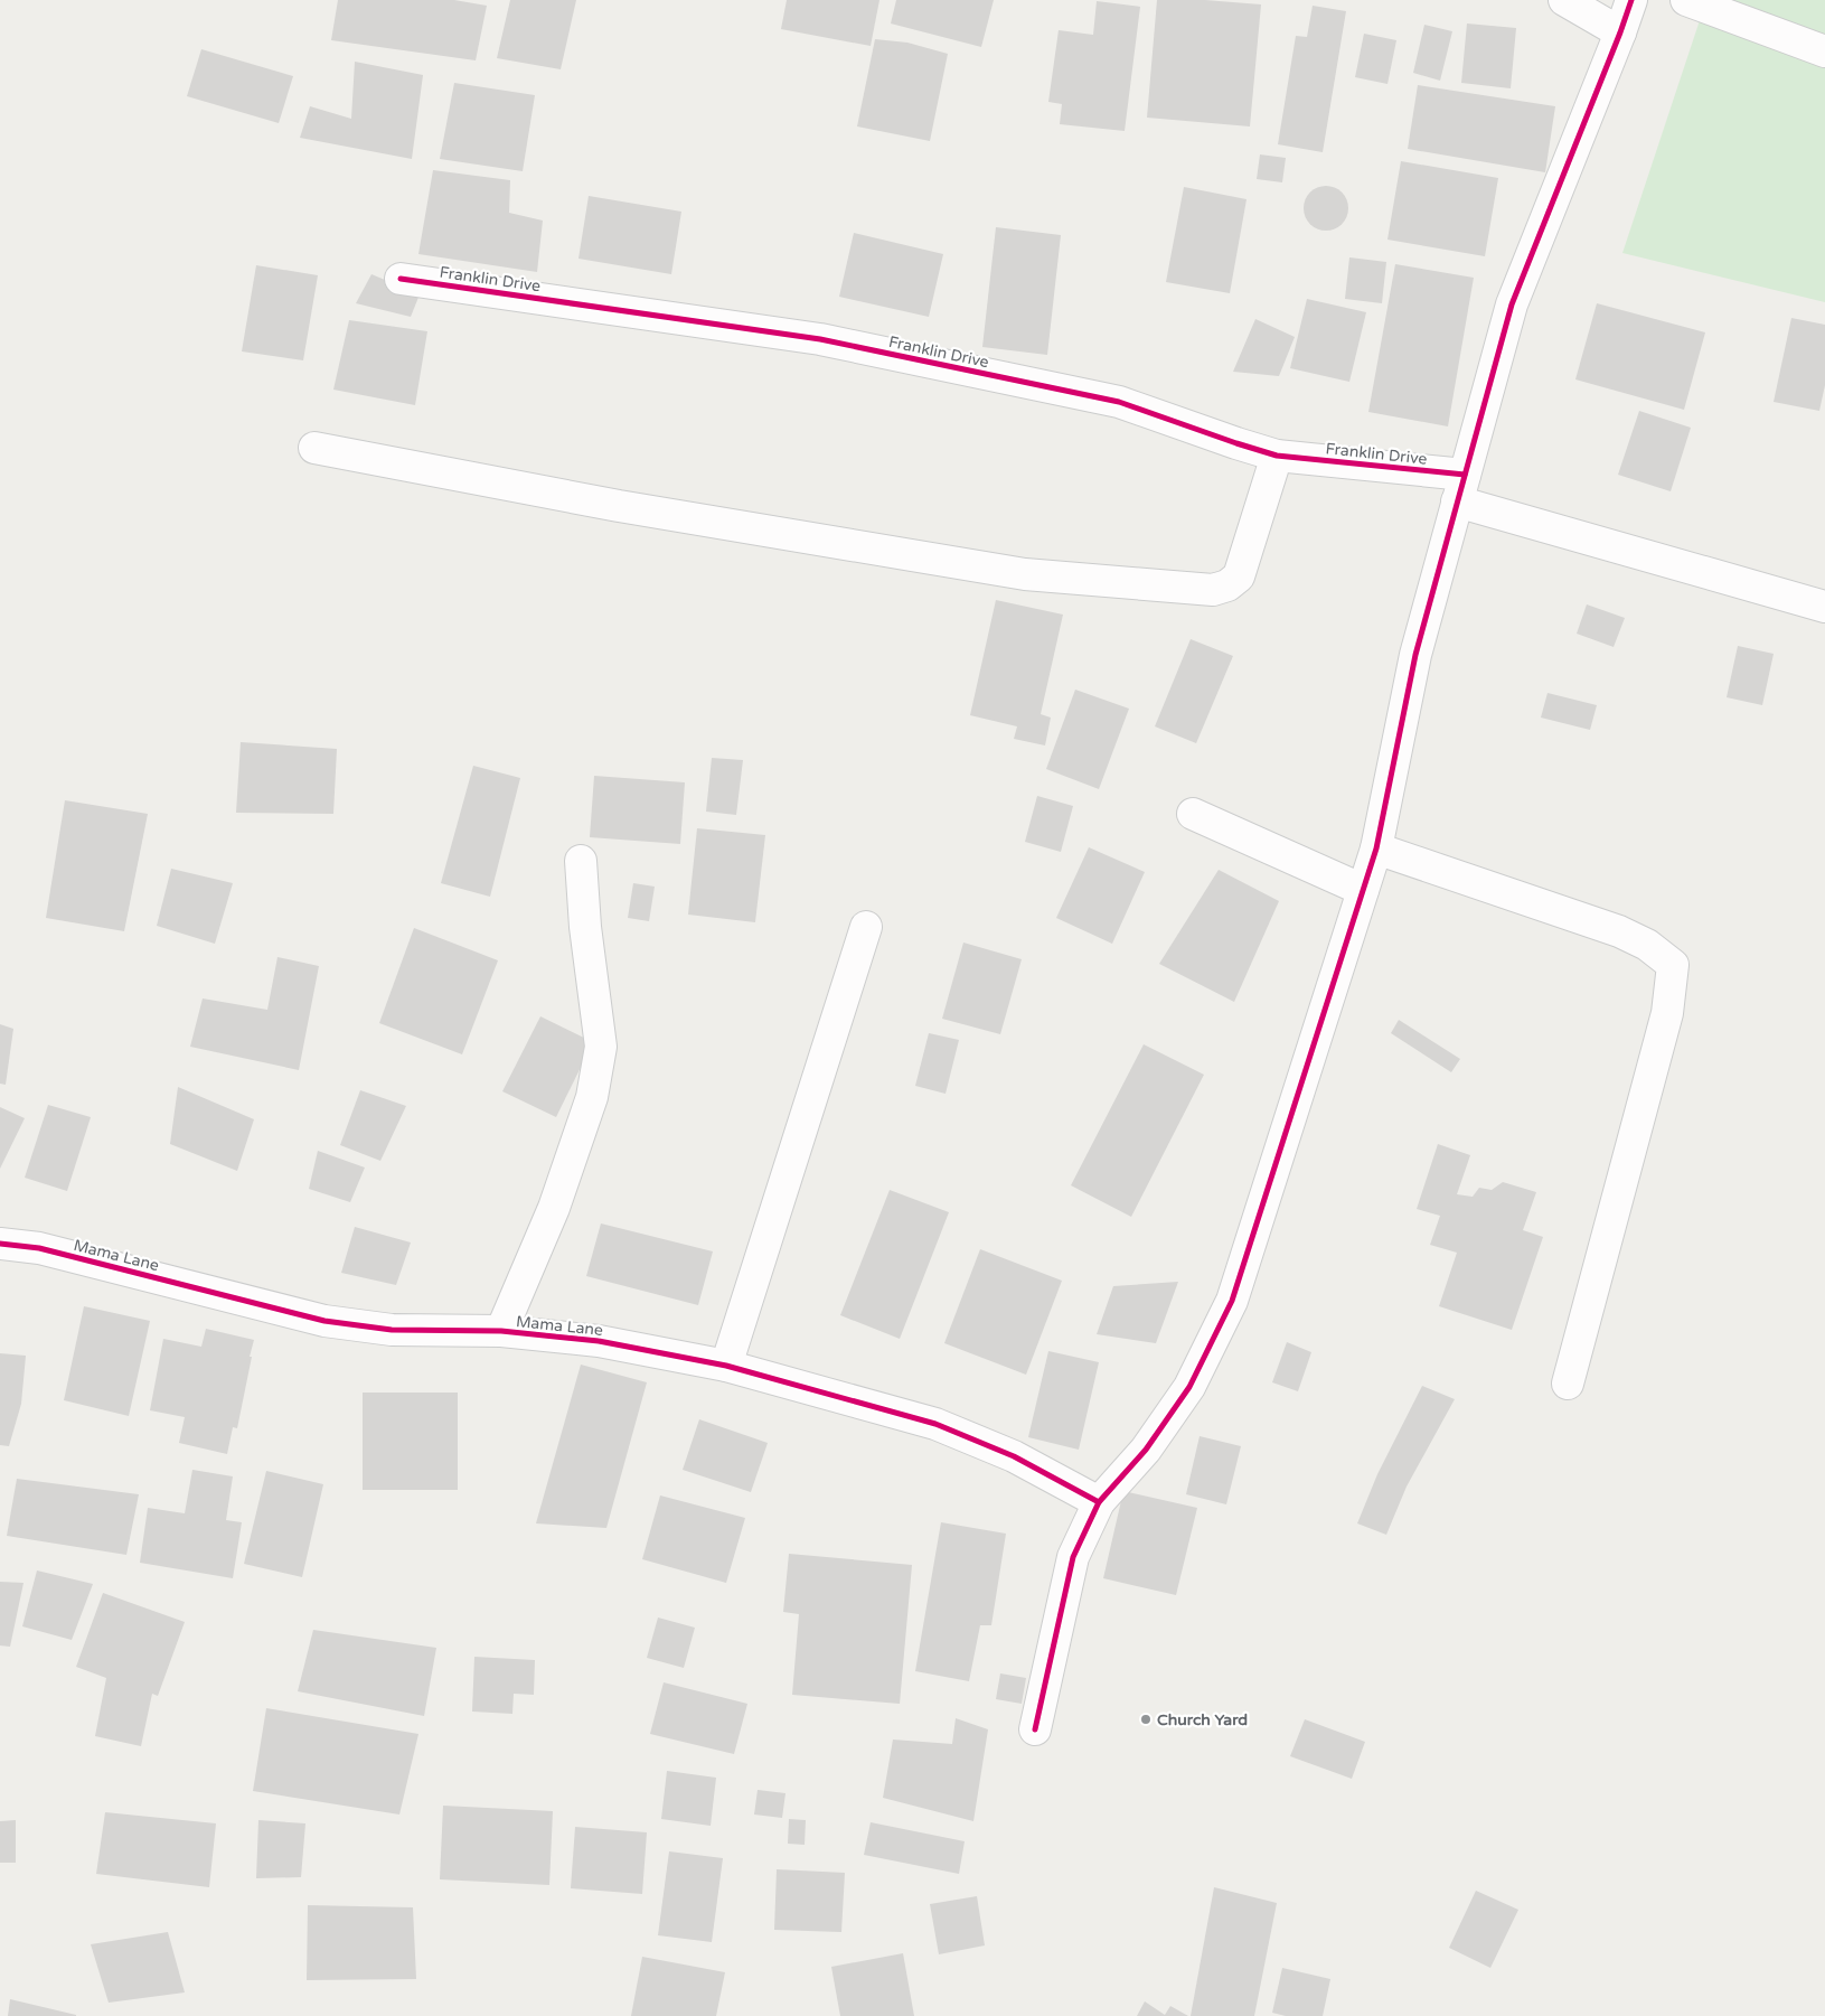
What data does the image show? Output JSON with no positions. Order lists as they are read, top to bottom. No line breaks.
{"streets":{"street":["Franklin Drive","Mama Lane"]},"places":["Church Yard"]}
